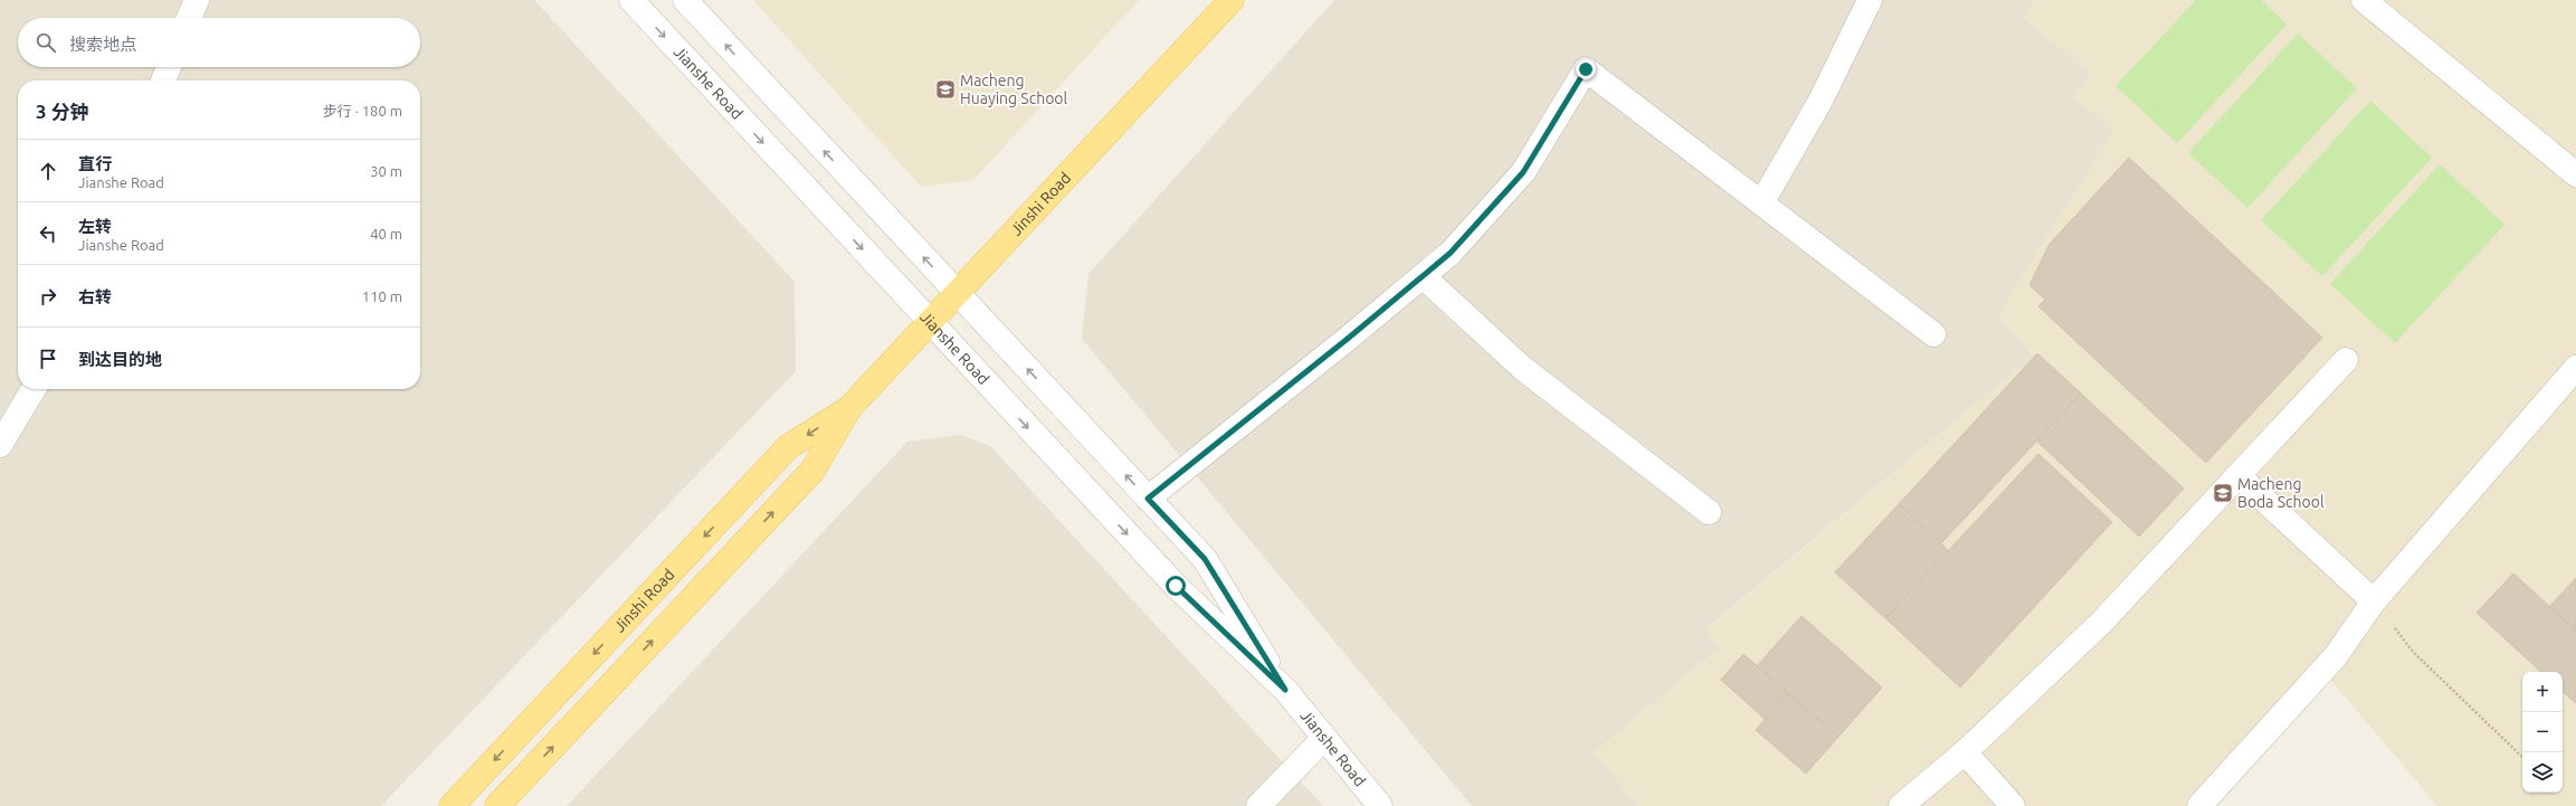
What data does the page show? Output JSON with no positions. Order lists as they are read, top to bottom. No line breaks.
{"streets":{"main road":["Jinshi Road"],"street":["Jianshe Road"]},"crossings":[["Jianshe Road","Jinshi Road"]],"places":{"school or university":["Macheng Huaying School","Macheng Boda School"]},"page":{"search":"搜索地点","heading":["3 分钟","步行 · 180 m"],"list":[["直行","Jianshe Road","30 m"],["左转","Jianshe Road","40 m"],["右转","110 m"],"到达目的地"],"map_buttons":["+","−"]}}
